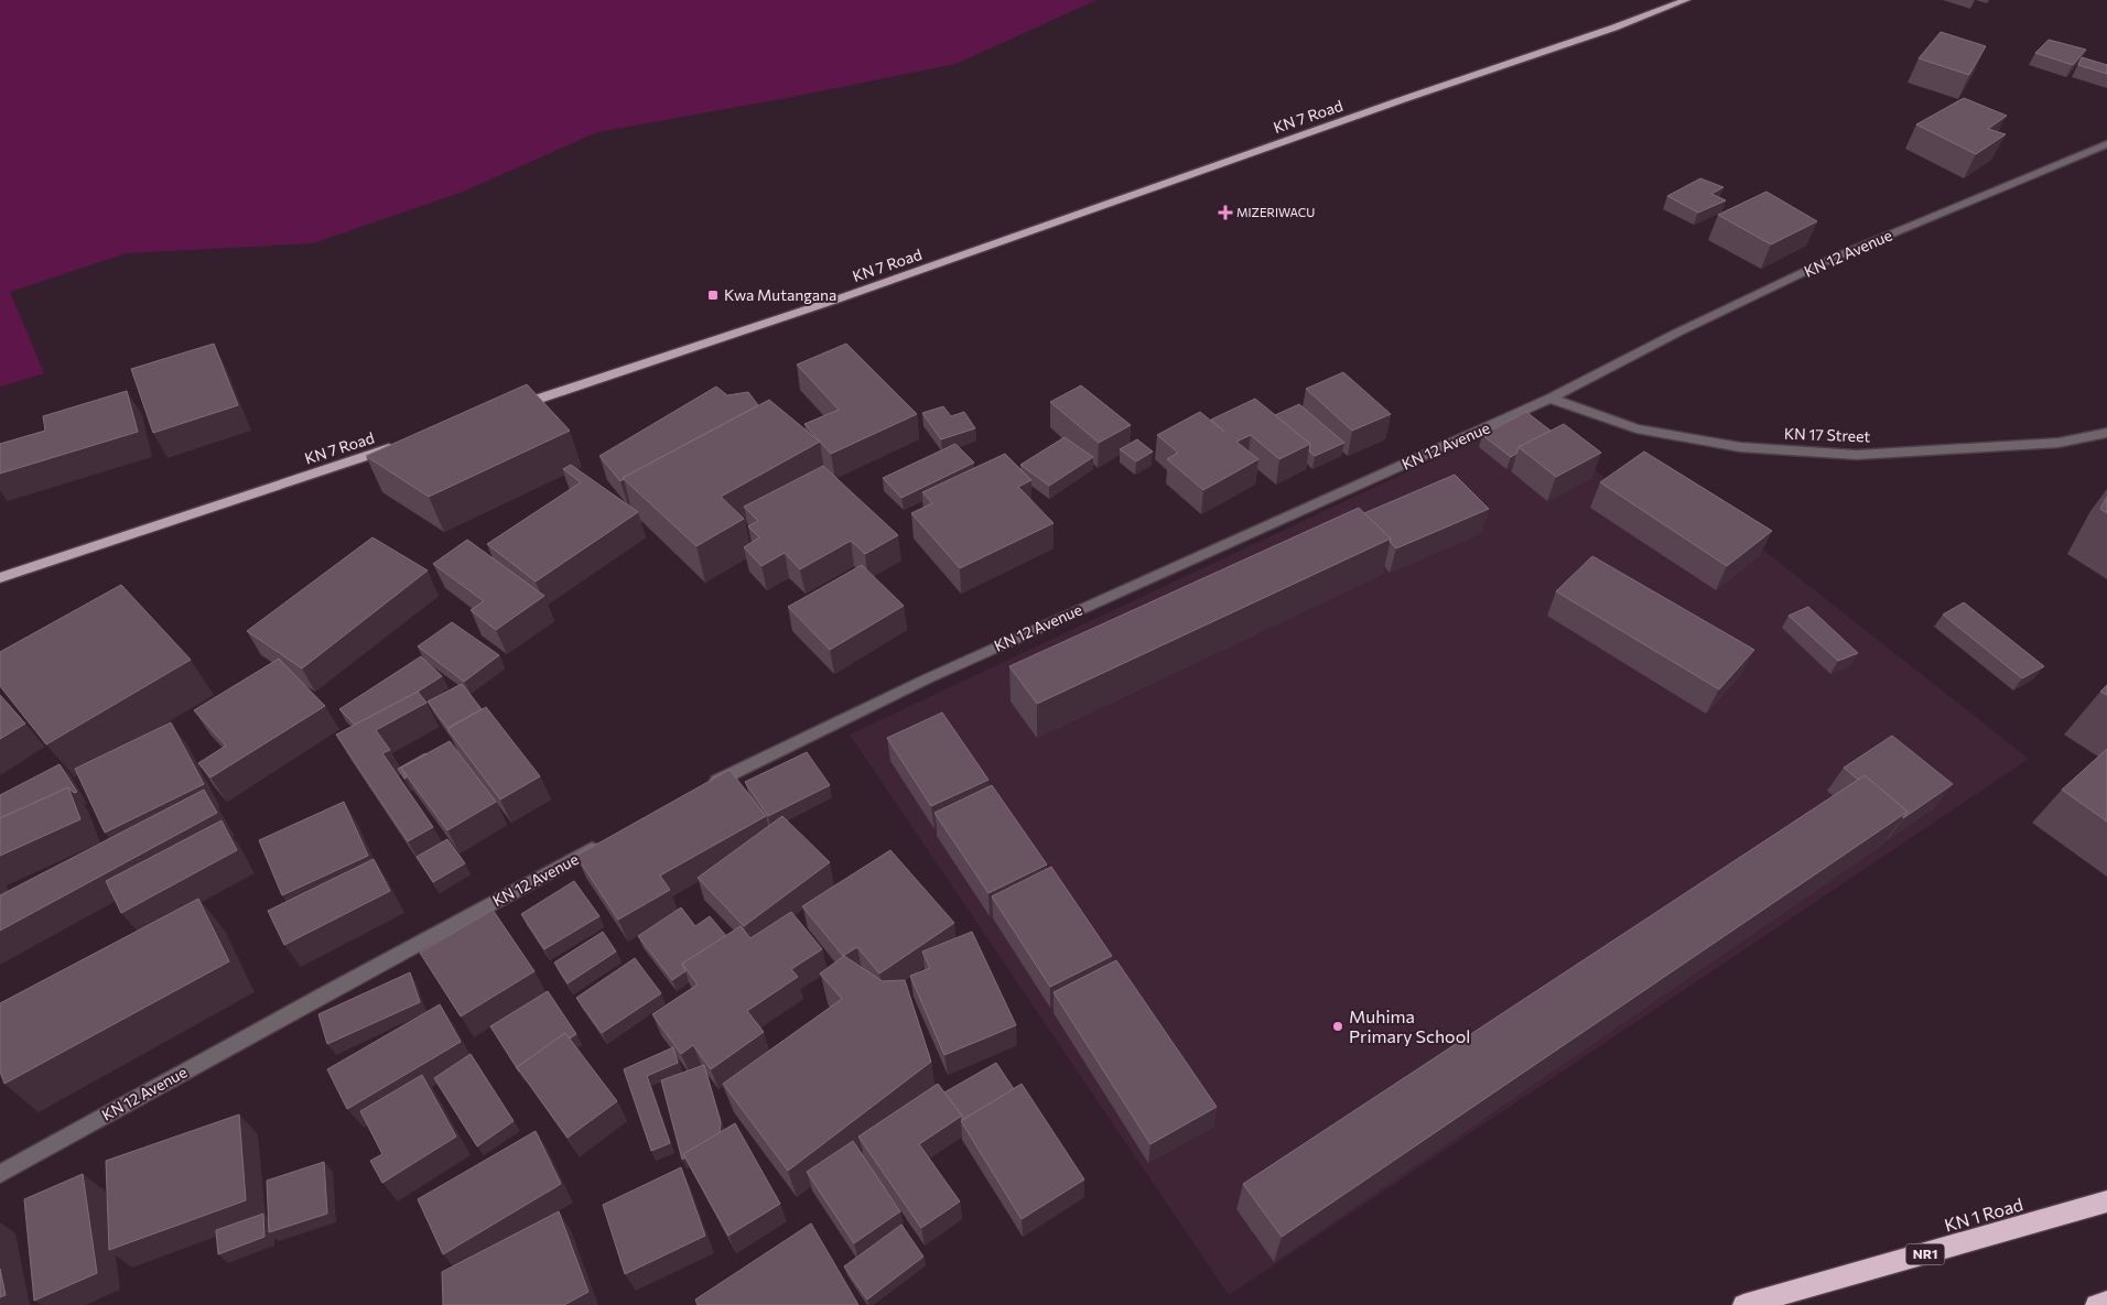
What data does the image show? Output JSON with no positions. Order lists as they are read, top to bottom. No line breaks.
{"streets":{"highway":["KN 1 Road","NR1"],"main road":["KN 7 Road"],"street":["KN 12 Avenue","KN 17 Street"]},"crossings":[["KN 12 Avenue","KN 17 Street"]],"places":{"health":["MIZERIWACU"],"transit":["Kwa Mutangana"],"other":["Muhima Primary School"]}}
